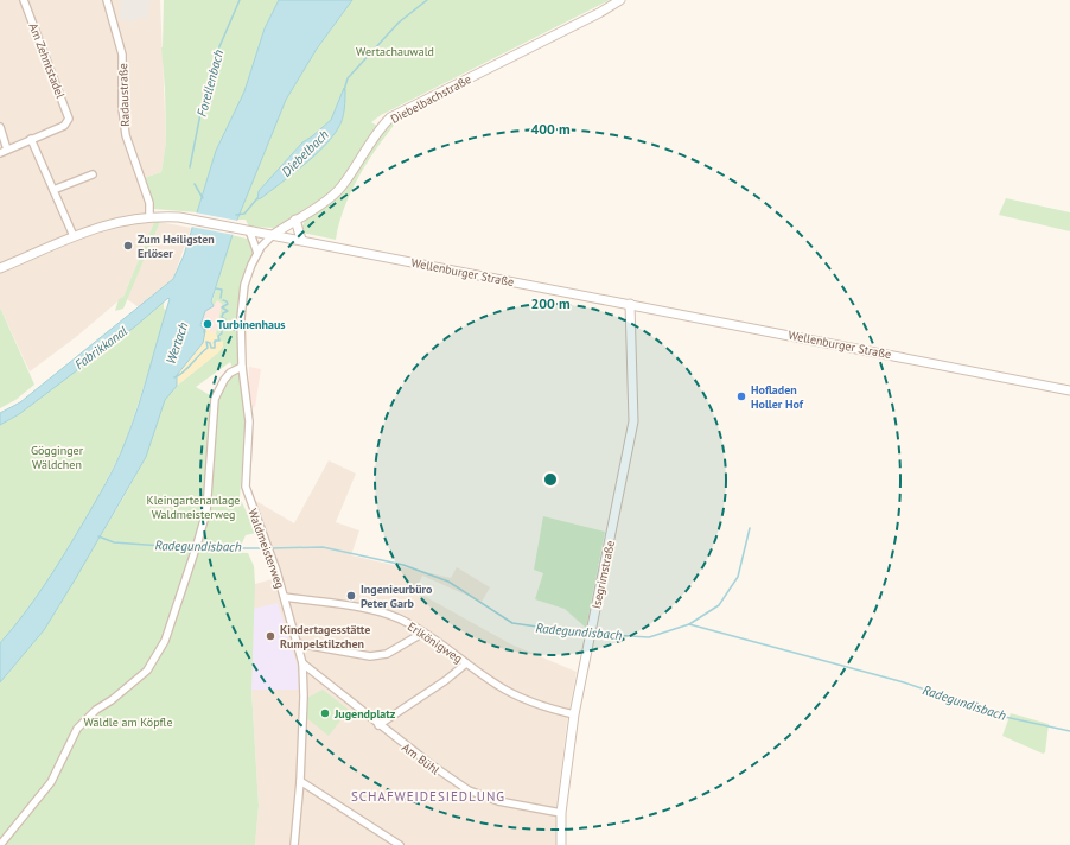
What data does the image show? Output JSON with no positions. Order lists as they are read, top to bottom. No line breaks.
{"streets":{"street":["Am Zehntstadel","Radaustraße","Diebelbachstraße","Wellenburger Straße","Waldmeisterweg","Isegrimstraße","Erlkönigweg","Am Bühl"]},"crossings":[["Radaustraße","Wellenburger Straße"],["Diebelbachstraße","Wellenburger Straße"],["Diebelbachstraße","Waldmeisterweg"],["Wellenburger Straße","Waldmeisterweg"],["Wellenburger Straße","Isegrimstraße"],["Waldmeisterweg","Erlkönigweg"],["Waldmeisterweg","Am Bühl"],["Isegrimstraße","Erlkönigweg"],["Isegrimstraße","Am Bühl"]],"districts":["SCHAFWEIDESIEDLUNG"],"water":["Forellenbach","Diebelbach","Wertach","Fabrikkanal","Radegundisbach"],"parks":["Wertachauwald","Gögginger Wäldchen","Kleingartenanlage Waldmeisterweg","Wäldle am Köpfle"],"places":["Zum Heiligsten Erlöser","Turbinenhaus","Hofladen Holler Hof","Ingenieurbüro Peter Garb","Kindertagesstätte Rumpelstilzchen","Jugendplatz"],"rings":["400 m","200 m"]}
